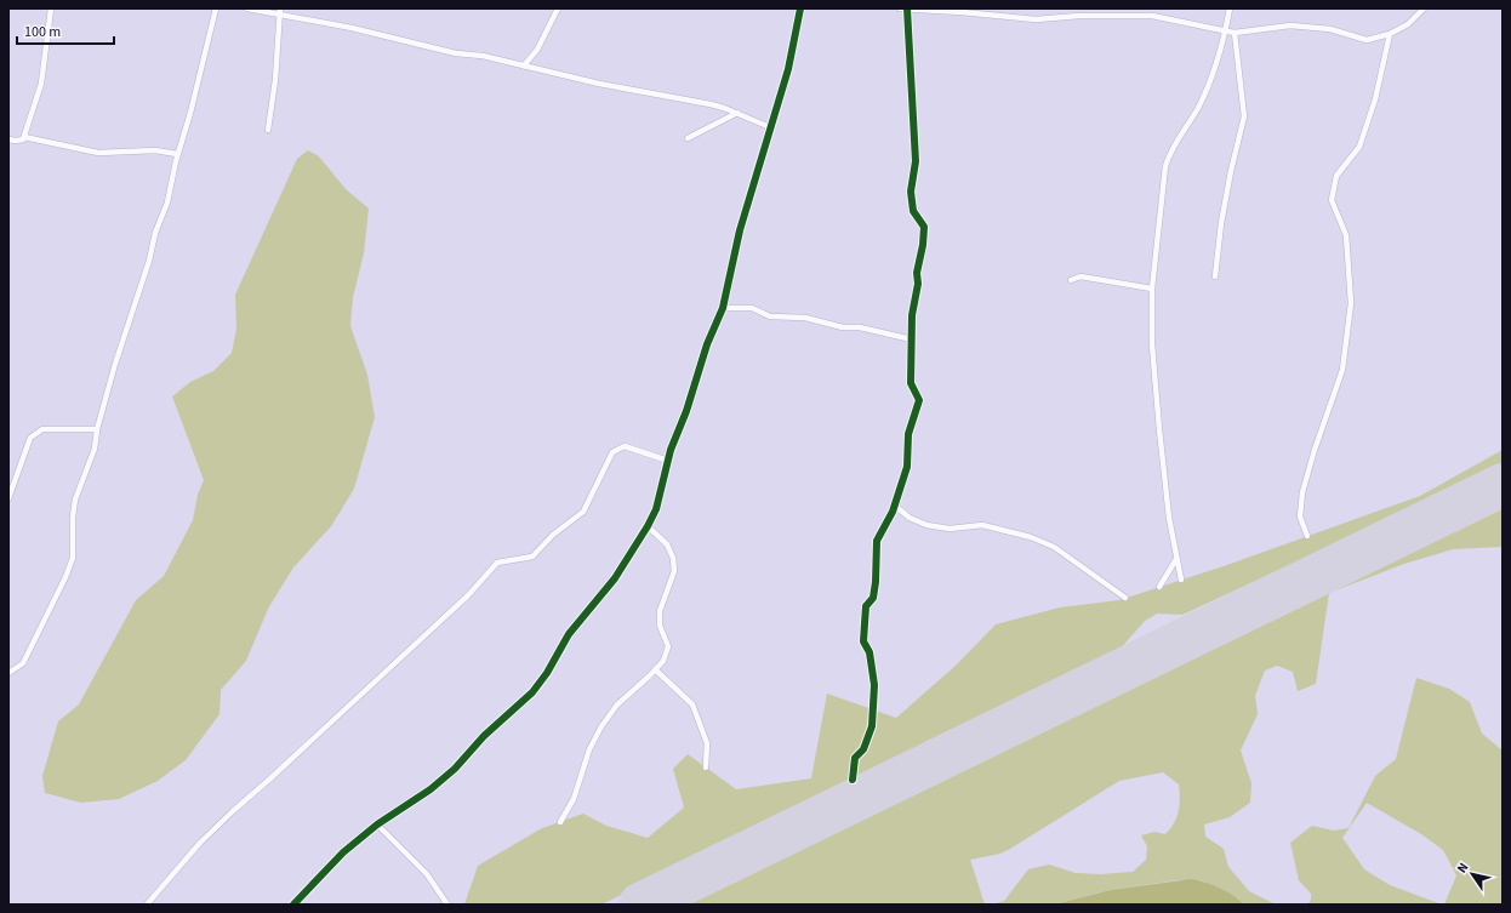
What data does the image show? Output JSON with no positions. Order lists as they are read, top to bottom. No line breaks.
{"scale_bar":"100 m","north":"top left"}
